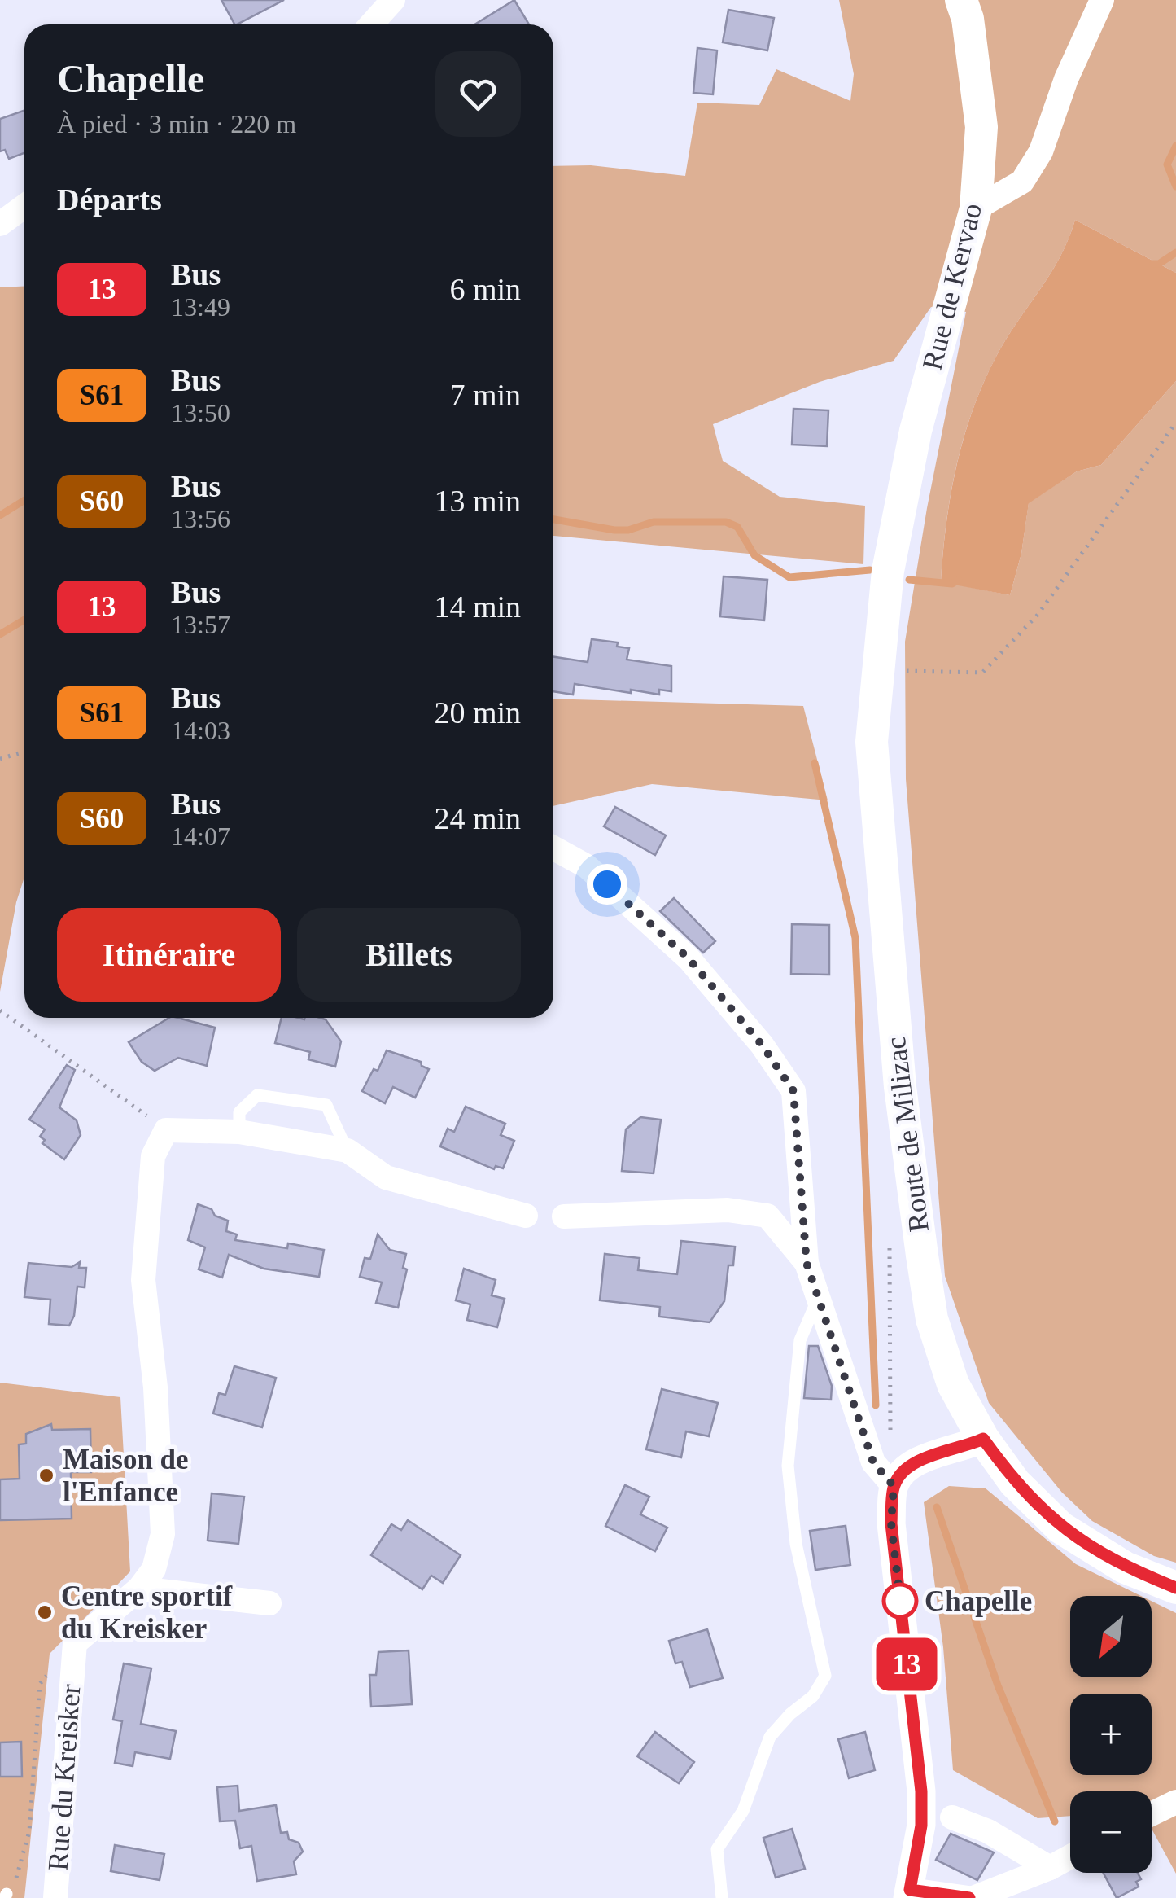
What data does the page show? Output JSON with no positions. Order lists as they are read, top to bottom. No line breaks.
{"streets":{"main road":["Rue de Kervao","Route de Milizac"],"street":["Rue du Kreisker"]},"crossings":[["Rue de Kervao","Route de Milizac"]],"places":["Maison de l'Enfance","Chapelle","Centre sportif du Kreisker"],"lines":["bus line 13"],"north":"bottom left","page":{"on_map":"13","heading":[["Chapelle","À pied · 3 min · 220 m"],"Départs"],"list":[{"mark":"13","name":"Bus","note":"13:49","value":"6 min"},{"mark":"S61","name":"Bus","note":"13:50","value":"7 min"},{"mark":"S60","name":"Bus","note":"13:56","value":"13 min"},{"mark":"13","name":"Bus","note":"13:57","value":"14 min"},{"mark":"S61","name":"Bus","note":"14:03","value":"20 min"},{"mark":"S60","name":"Bus","note":"14:07","value":"24 min"}],"buttons":["Itinéraire","Billets"],"map_buttons":["+","−"]}}
